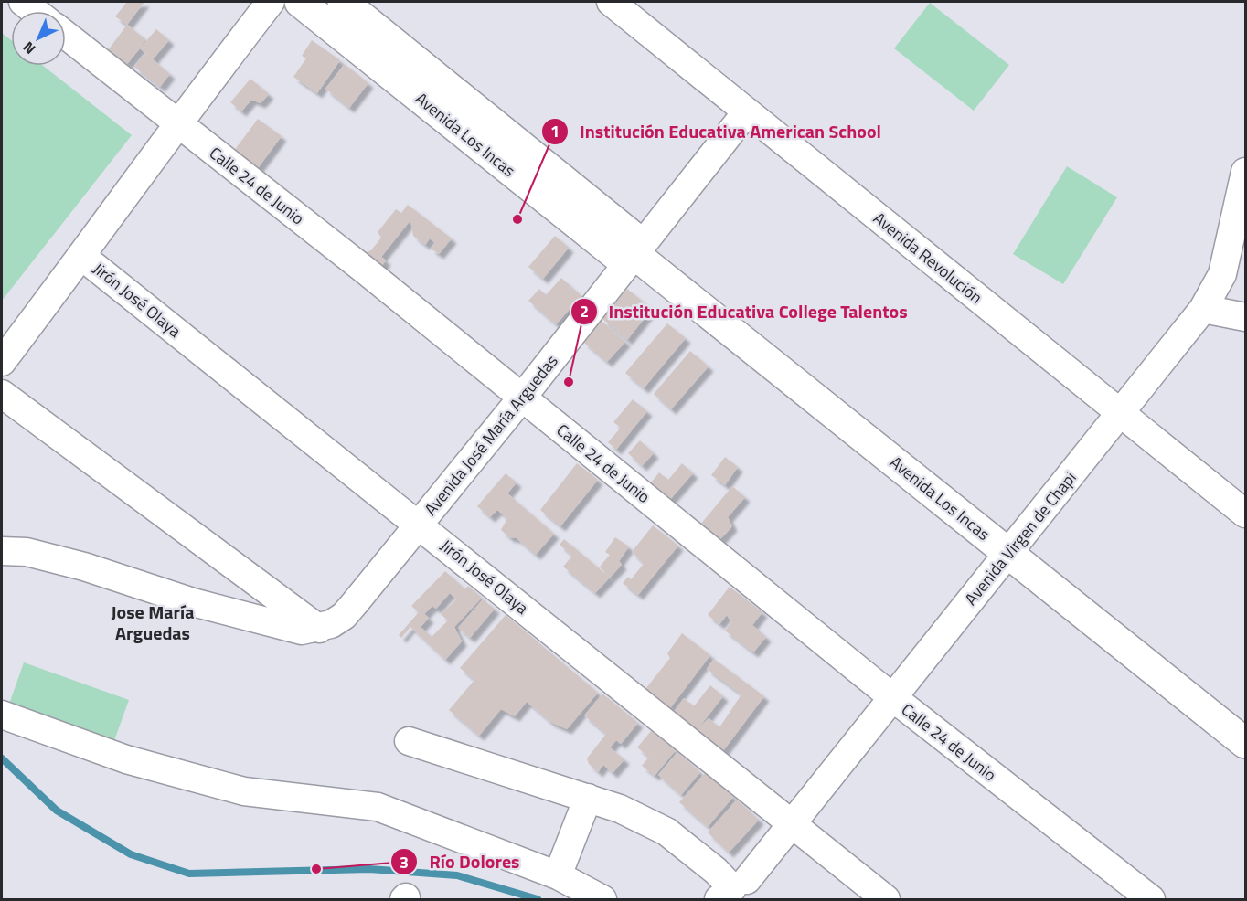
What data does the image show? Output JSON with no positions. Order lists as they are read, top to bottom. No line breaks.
{"streets":{"main road":["Avenida Los Incas"],"street":["Calle 24 de Junio","Avenida Revolución","Jirón José Olaya","Avenida José María Arguedas","Avenida Virgen de Chapi"]},"crossings":[["Avenida Los Incas","Avenida José María Arguedas"],["Avenida Los Incas","Avenida Virgen de Chapi"],["Calle 24 de Junio","Avenida José María Arguedas"],["Calle 24 de Junio","Avenida Virgen de Chapi"],["Avenida Revolución","Avenida José María Arguedas"],["Avenida Revolución","Avenida Virgen de Chapi"],["Jirón José Olaya","Avenida José María Arguedas"],["Jirón José Olaya","Avenida Virgen de Chapi"]],"districts":["Jose María Arguedas"],"places":["Institución Educativa American School","Institución Educativa College Talentos","Río Dolores"],"north":"bottom left"}
